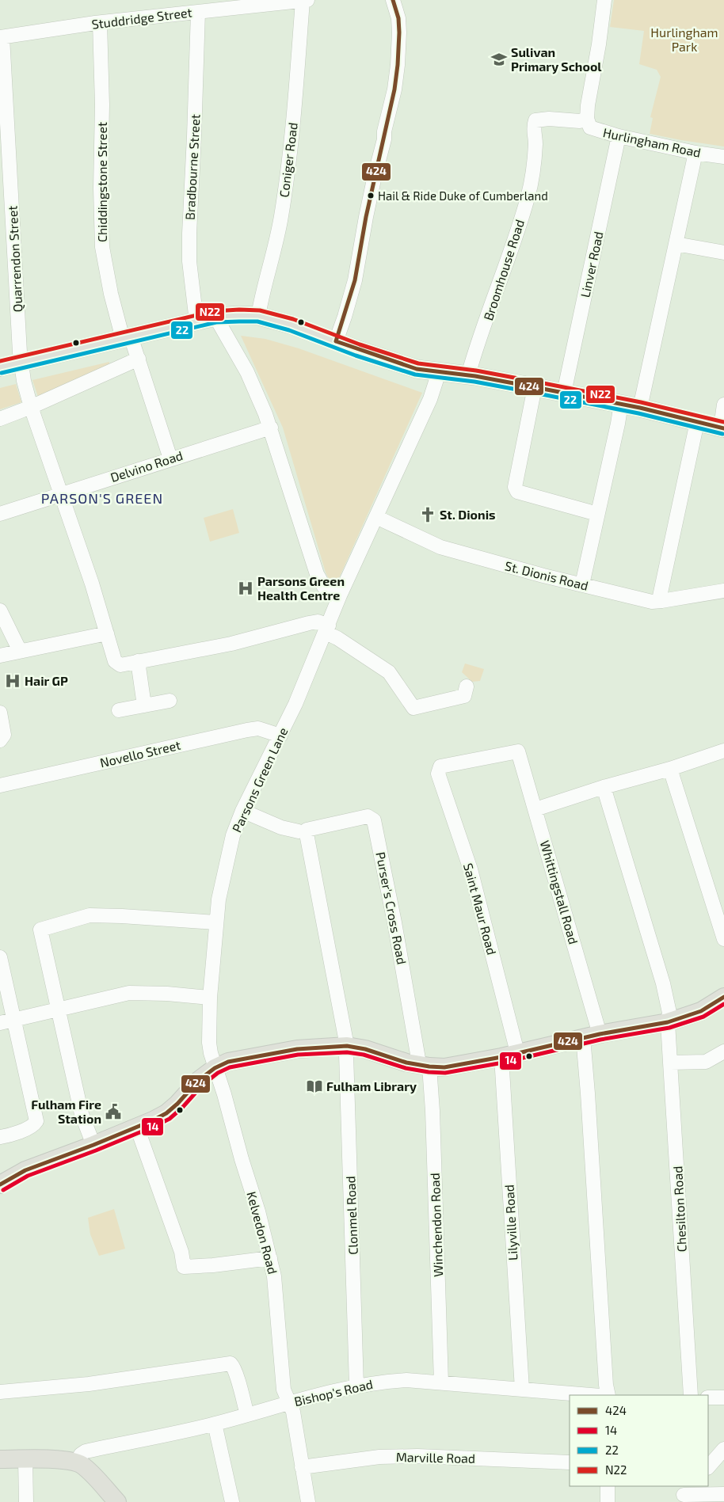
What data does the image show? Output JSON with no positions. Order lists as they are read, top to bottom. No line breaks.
{"streets":{"street":["Studdridge Street","Hurlingham Road","Coniger Road","Bradbourne Street","Chiddingstone Street","Quarrendon Street","Linver Road","Broomhouse Road","Delvino Road","St. Dionis Road","Novello Street","Parsons Green Lane","Whittingstall Road","Purser's Cross Road","Saint Maur Road","Chesilton Road","Clonmel Road","Lilyville Road","Winchendon Road","Kelvedon Road","Bishop's Road","Marville Road"]},"crossings":[["Studdridge Street","Coniger Road"],["Studdridge Street","Bradbourne Street"],["Studdridge Street","Chiddingstone Street"],["Studdridge Street","Quarrendon Street"],["Hurlingham Road","Linver Road"],["Hurlingham Road","Broomhouse Road"],["Chiddingstone Street","Delvino Road"],["Quarrendon Street","Delvino Road"],["St. Dionis Road","Parsons Green Lane"],["Novello Street","Parsons Green Lane"],["Parsons Green Lane","Purser's Cross Road"],["Parsons Green Lane","Kelvedon Road"],["Whittingstall Road","Saint Maur Road"],["Purser's Cross Road","Clonmel Road"],["Purser's Cross Road","Winchendon Road"],["Saint Maur Road","Lilyville Road"],["Clonmel Road","Bishop's Road"],["Lilyville Road","Bishop's Road"],["Winchendon Road","Bishop's Road"],["Kelvedon Road","Bishop's Road"],["Kelvedon Road","Marville Road"]],"districts":["PARSON'S GREEN"],"parks":["Hurlingham Park"],"places":{"school or university":["Sulivan Primary School"],"other":["Hail & Ride Duke of Cumberland"],"church":["St. Dionis"],"hospital":["Parsons Green Health Centre","Hair GP"],"library":["Fulham Library"],"public building":["Fulham Fire Station"]},"lines":["transit line 424","transit line N22","transit line 22","transit line 14"],"legend":["424","14","22","N22"]}
